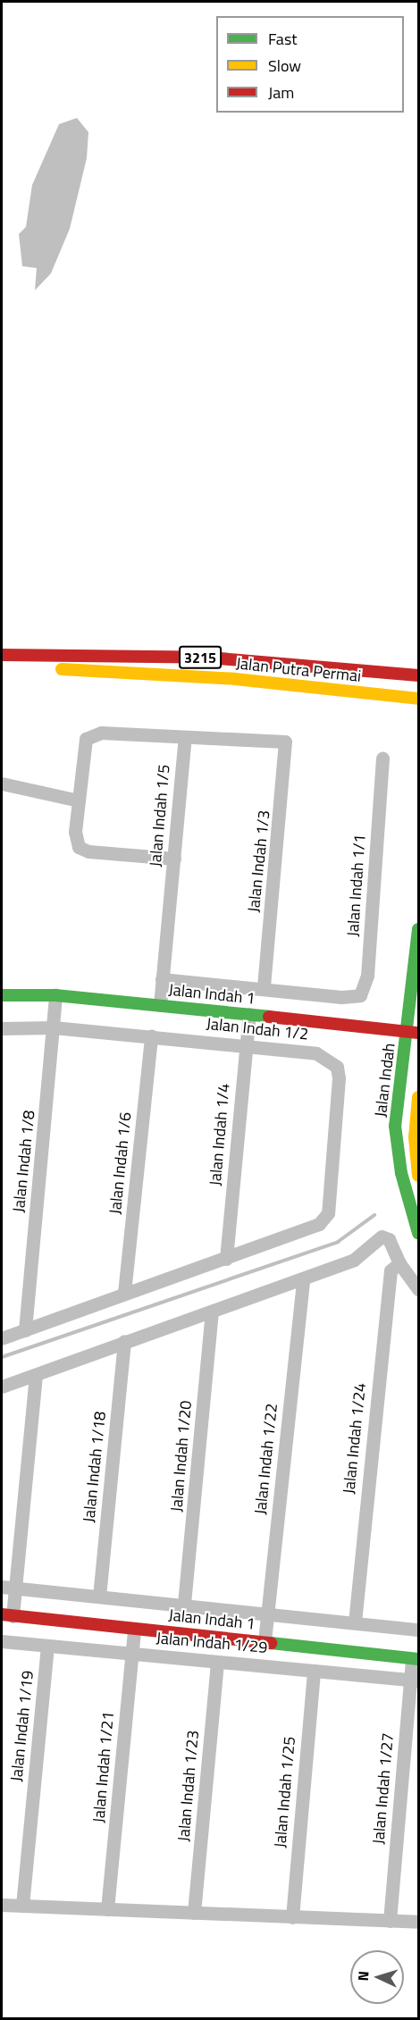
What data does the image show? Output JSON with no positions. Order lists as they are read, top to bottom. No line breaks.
{"streets":{"street":["3215","Jalan Putra Permai","Jalan Indah 1/5","Jalan Indah 1/3","Jalan Indah 1/1","Jalan Indah 1","Jalan Indah 1/2","Jalan Indah","Jalan Indah 1/4","Jalan Indah 1/8","Jalan Indah 1/6","Jalan Indah 1/24","Jalan Indah 1/20","Jalan Indah 1/22","Jalan Indah 1/18","Jalan Indah 1/29","Jalan Indah 1/19","Jalan Indah 1/21","Jalan Indah 1/23","Jalan Indah 1/27","Jalan Indah 1/25"]},"crossings":[["Jalan Indah 1/5","Jalan Indah 1/3"],["Jalan Indah 1/5","Jalan Indah 1"],["Jalan Indah 1/3","Jalan Indah 1/1"],["Jalan Indah 1","Jalan Indah"],["Jalan Indah 1","Jalan Indah 1/4"],["Jalan Indah 1","Jalan Indah 1/8"],["Jalan Indah 1","Jalan Indah 1/22"],["Jalan Indah 1","Jalan Indah 1/21"],["Jalan Indah 1","Jalan Indah 1/27"],["Jalan Indah 1/2","Jalan Indah 1/4"],["Jalan Indah 1/2","Jalan Indah 1/8"],["Jalan Indah 1/2","Jalan Indah 1/6"],["Jalan Indah 1/29","Jalan Indah 1/19"],["Jalan Indah 1/29","Jalan Indah 1/21"],["Jalan Indah 1/29","Jalan Indah 1/23"],["Jalan Indah 1/29","Jalan Indah 1/27"],["Jalan Indah 1/29","Jalan Indah 1/25"]],"legend":["Fast","Slow","Jam"],"north":"left"}
